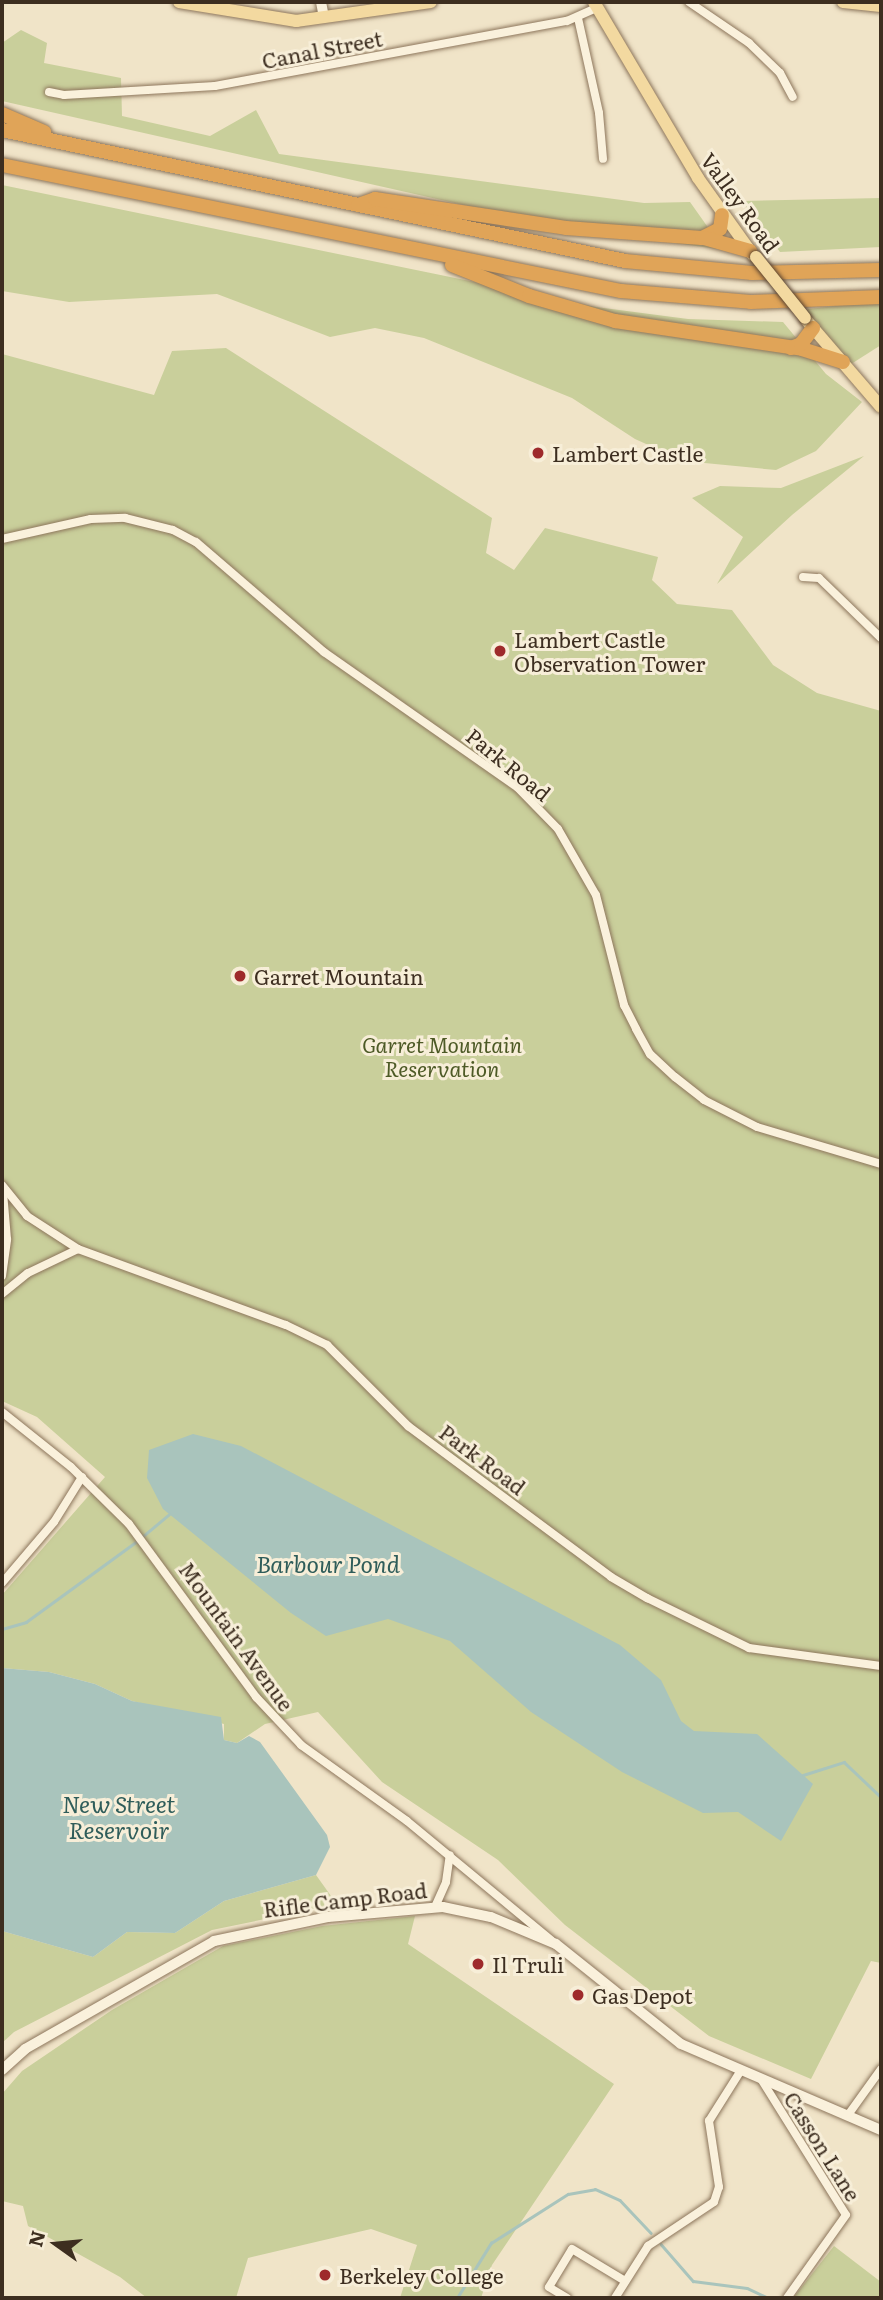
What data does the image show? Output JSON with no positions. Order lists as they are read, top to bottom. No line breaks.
{"streets":{"main road":["Valley Road"],"street":["Canal Street","Park Road","Mountain Avenue","Rifle Camp Road","Casson Lane"]},"crossings":[["Canal Street","Valley Road"],["Mountain Avenue","Rifle Camp Road"],["Rifle Camp Road","Casson Lane"]],"water":["Barbour Pond","New Street Reservoir"],"parks":["Garret Mountain Reservation"],"places":["Lambert Castle","Lambert Castle Observation Tower","Garret Mountain","Il Truli","Gas Depot","Berkeley College"],"north":"left"}
